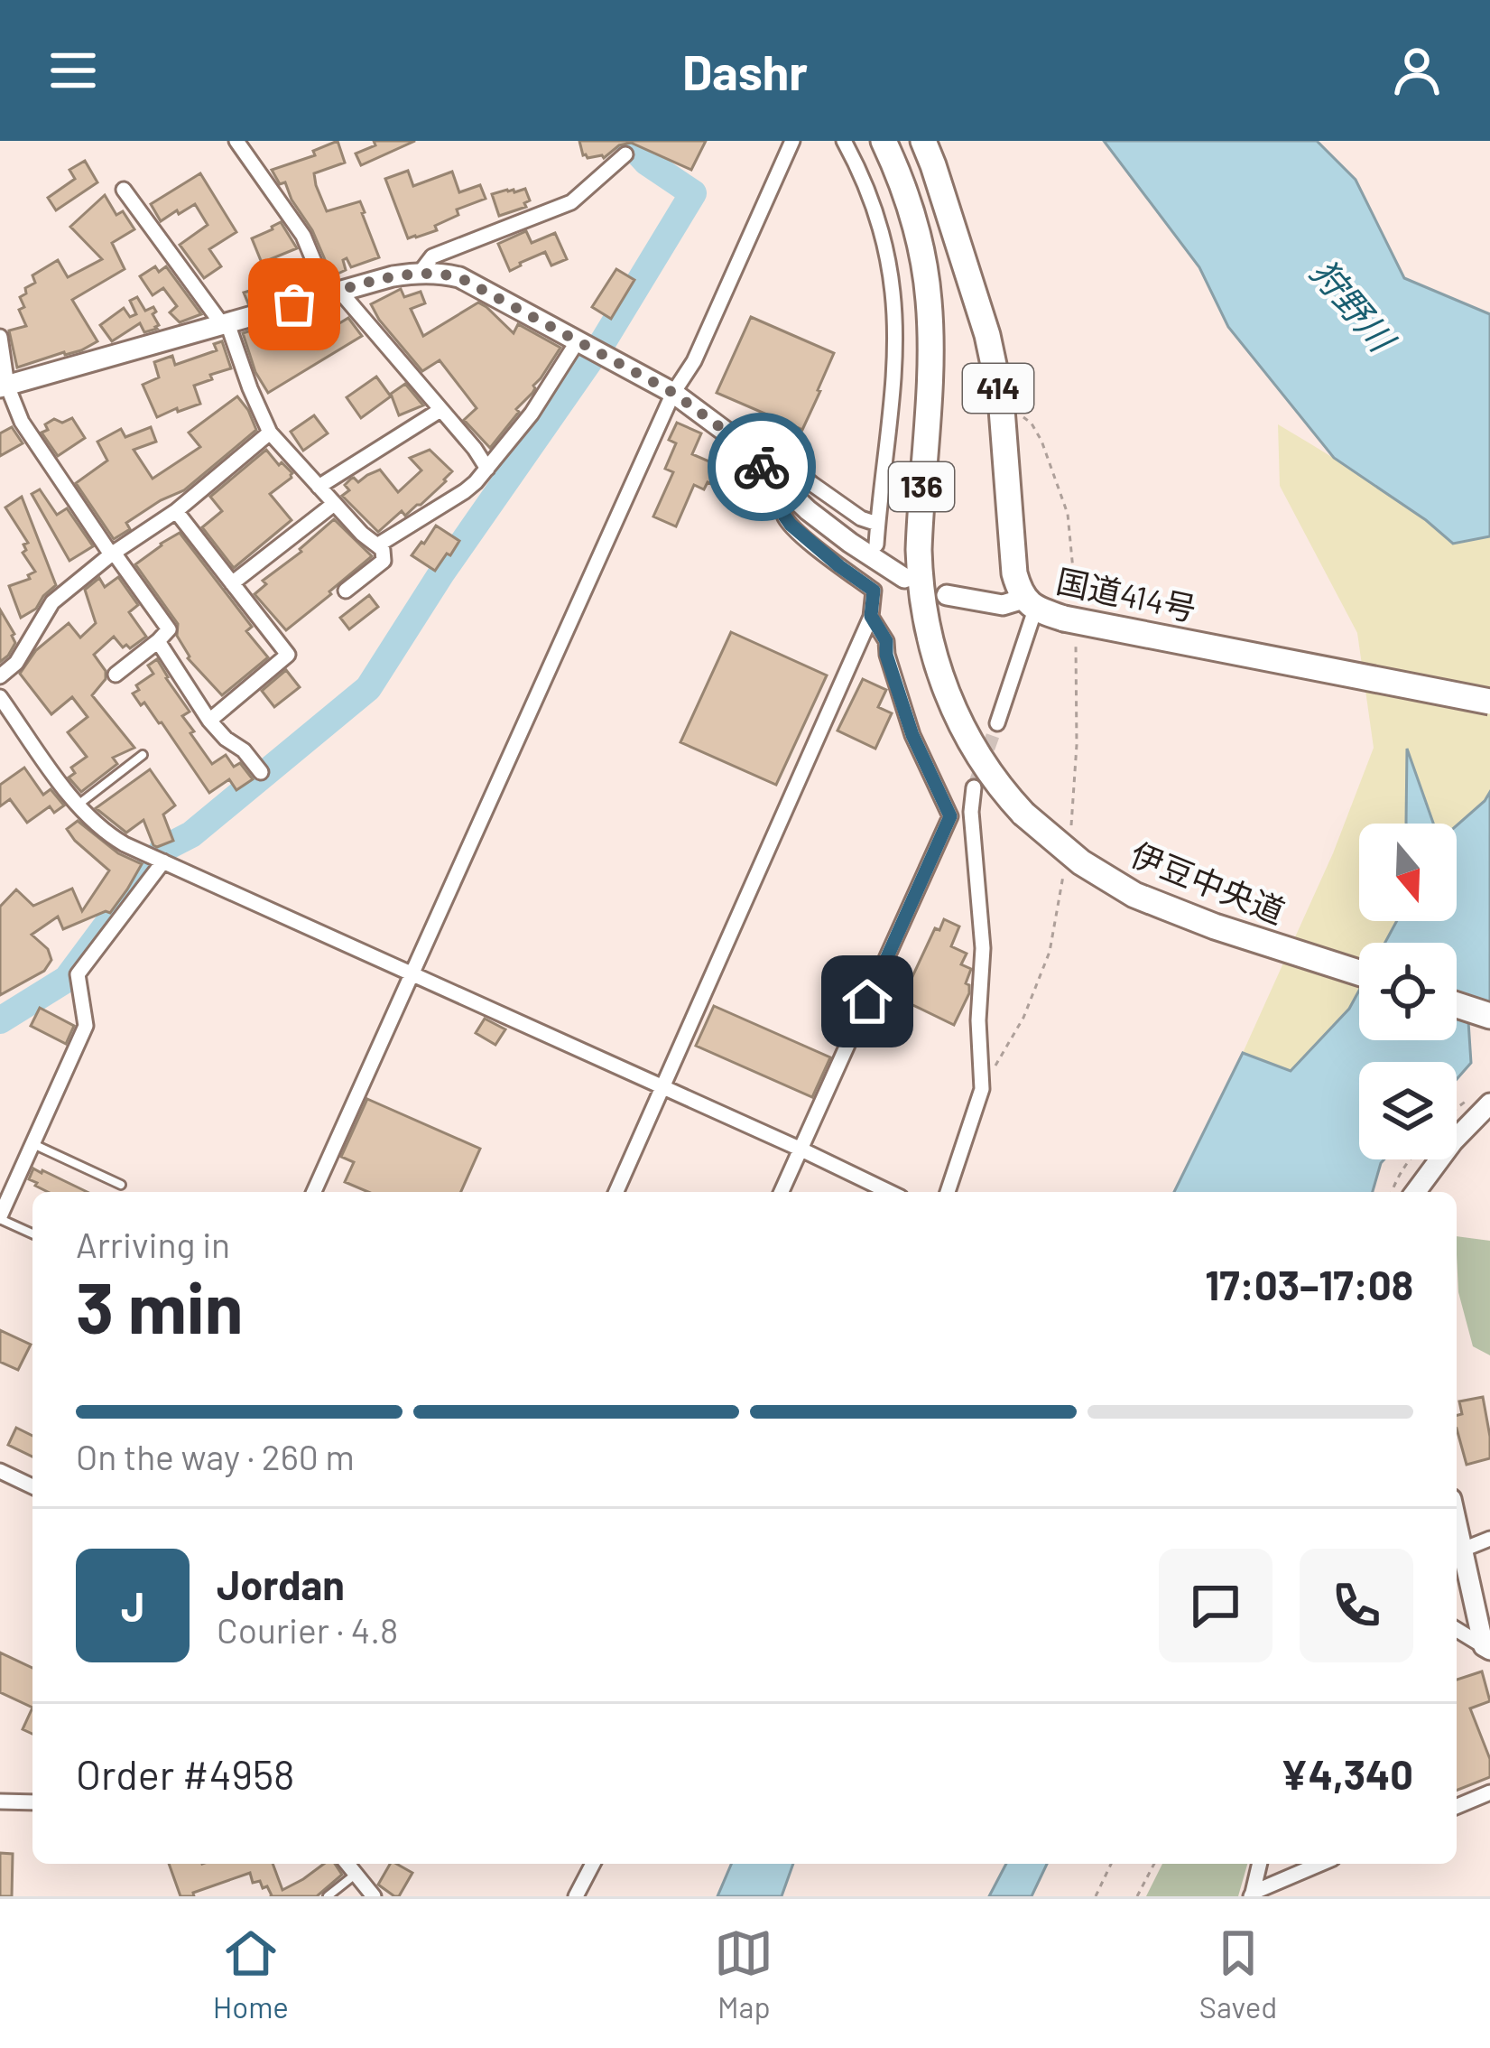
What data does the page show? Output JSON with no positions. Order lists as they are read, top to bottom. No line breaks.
{"streets":{"highway":["414","136","国道414号","伊豆中央道"]},"water":["狩野川"],"north":"bottom","page":{"header":"Dashr","heading":["3 min","Arriving in","17:03–17:08"],"panel":["Jordan","Courier · 4.8","Order #4958","¥4,340"],"bar":"On the way · 260 m","round":"J","tabs":["Home","Map","Saved"]}}
